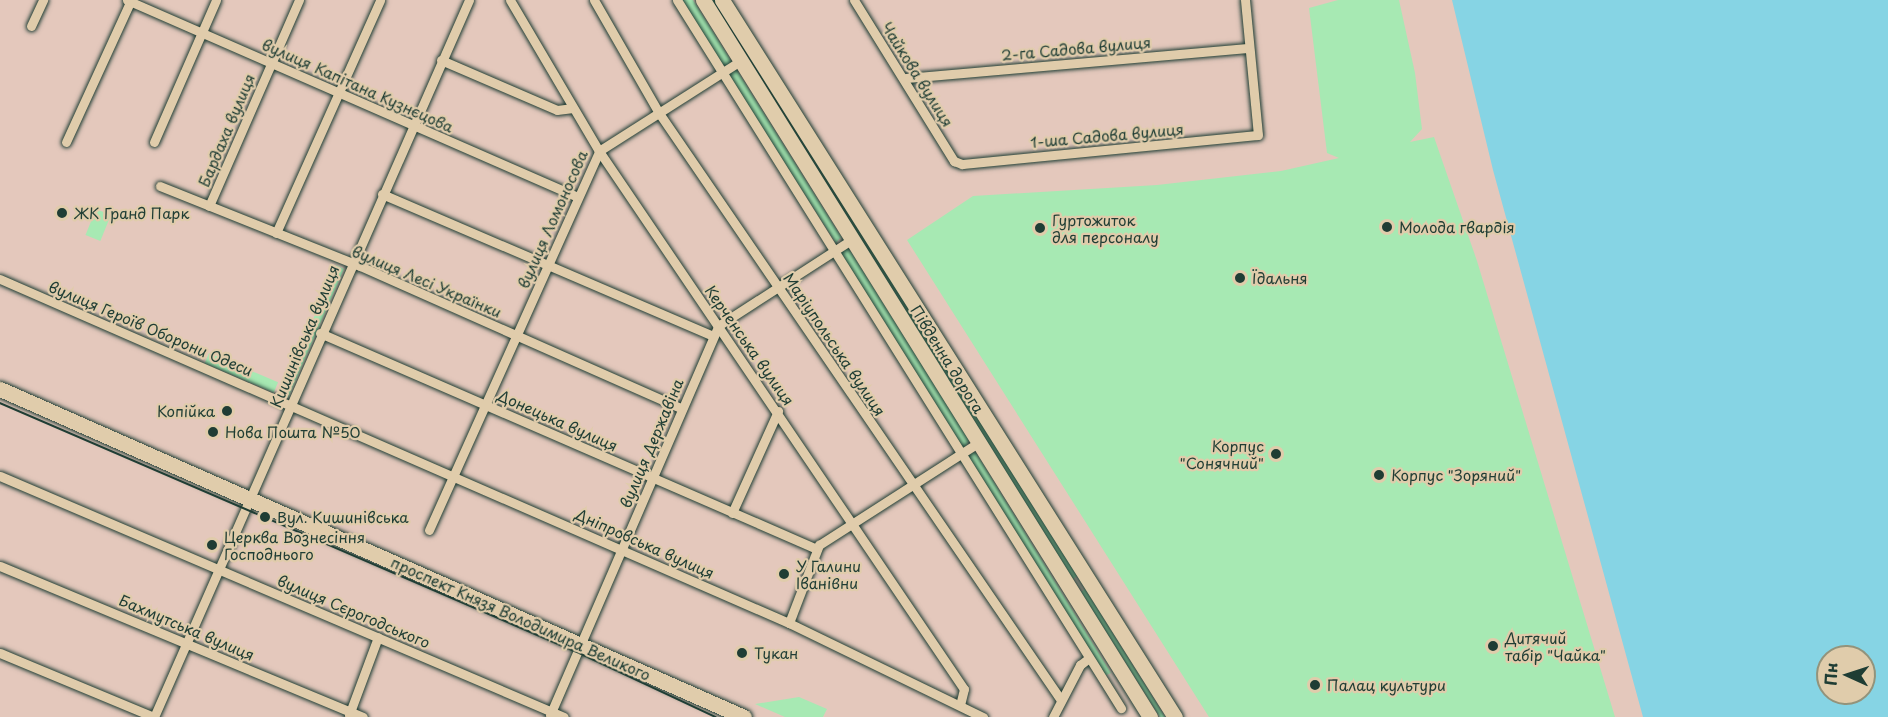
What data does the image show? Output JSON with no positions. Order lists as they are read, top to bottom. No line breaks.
{"streets":{"main road":["Південна дорога","проспект Князя Володимира Великого"],"street":["2-га Садова вулиця","Чайкова вулиця","вулиця Капітана Кузнєцова","Бардаха вулиця","1-ша Садова вулиця","вулиця Ломоносова","вулиця Лесі Українки","вулиця Героїв Оборони Одеси","Кишинівська вулиця","Маріупольська вулиця","Керченська вулиця","Донецька вулиця","вулиця Державіна","Дніпровська вулиця","вулиця Сєрогодського","Бахмутська вулиця"]},"crossings":[["2-га Садова вулиця","Чайкова вулиця"],["2-га Садова вулиця","1-ша Садова вулиця"],["Чайкова вулиця","1-ша Садова вулиця"],["вулиця Капітана Кузнєцова","Бардаха вулиця"],["вулиця Капітана Кузнєцова","вулиця Ломоносова"],["вулиця Капітана Кузнєцова","Кишинівська вулиця"],["Бардаха вулиця","вулиця Лесі Українки"],["вулиця Ломоносова","вулиця Лесі Українки"],["вулиця Ломоносова","Маріупольська вулиця"],["вулиця Ломоносова","Керченська вулиця"],["вулиця Ломоносова","Південна дорога"],["вулиця Ломоносова","Донецька вулиця"],["вулиця Ломоносова","Дніпровська вулиця"],["вулиця Лесі Українки","Кишинівська вулиця"],["вулиця Лесі Українки","вулиця Державіна"],["вулиця Героїв Оборони Одеси","Кишинівська вулиця"],["вулиця Героїв Оборони Одеси","Дніпровська вулиця"],["Кишинівська вулиця","Донецька вулиця"],["Кишинівська вулиця","Дніпровська вулиця"],["Кишинівська вулиця","вулиця Сєрогодського"],["Кишинівська вулиця","проспект Князя Володимира Великого"],["Кишинівська вулиця","Бахмутська вулиця"],["Маріупольська вулиця","вулиця Державіна"],["Керченська вулиця","вулиця Державіна"],["Керченська вулиця","Дніпровська вулиця"],["Південна дорога","вулиця Державіна"],["Донецька вулиця","вулиця Державіна"],["вулиця Державіна","Дніпровська вулиця"],["вулиця Державіна","вулиця Сєрогодського"],["вулиця Державіна","проспект Князя Володимира Великого"]],"places":["ЖК Гранд Парк","Молода гвардія","Гуртожиток для персоналу","Їдальня","Копійка","Нова Пошта №50","Корпус \"Сонячний\"","Корпус \"Зоряний\"","Вул. Кишинівська","Церква Вознесіння Господнього","У Галини Іванівни","Дитячий табір \"Чайка\"","Тукан","Палац культури"],"north":"left"}
